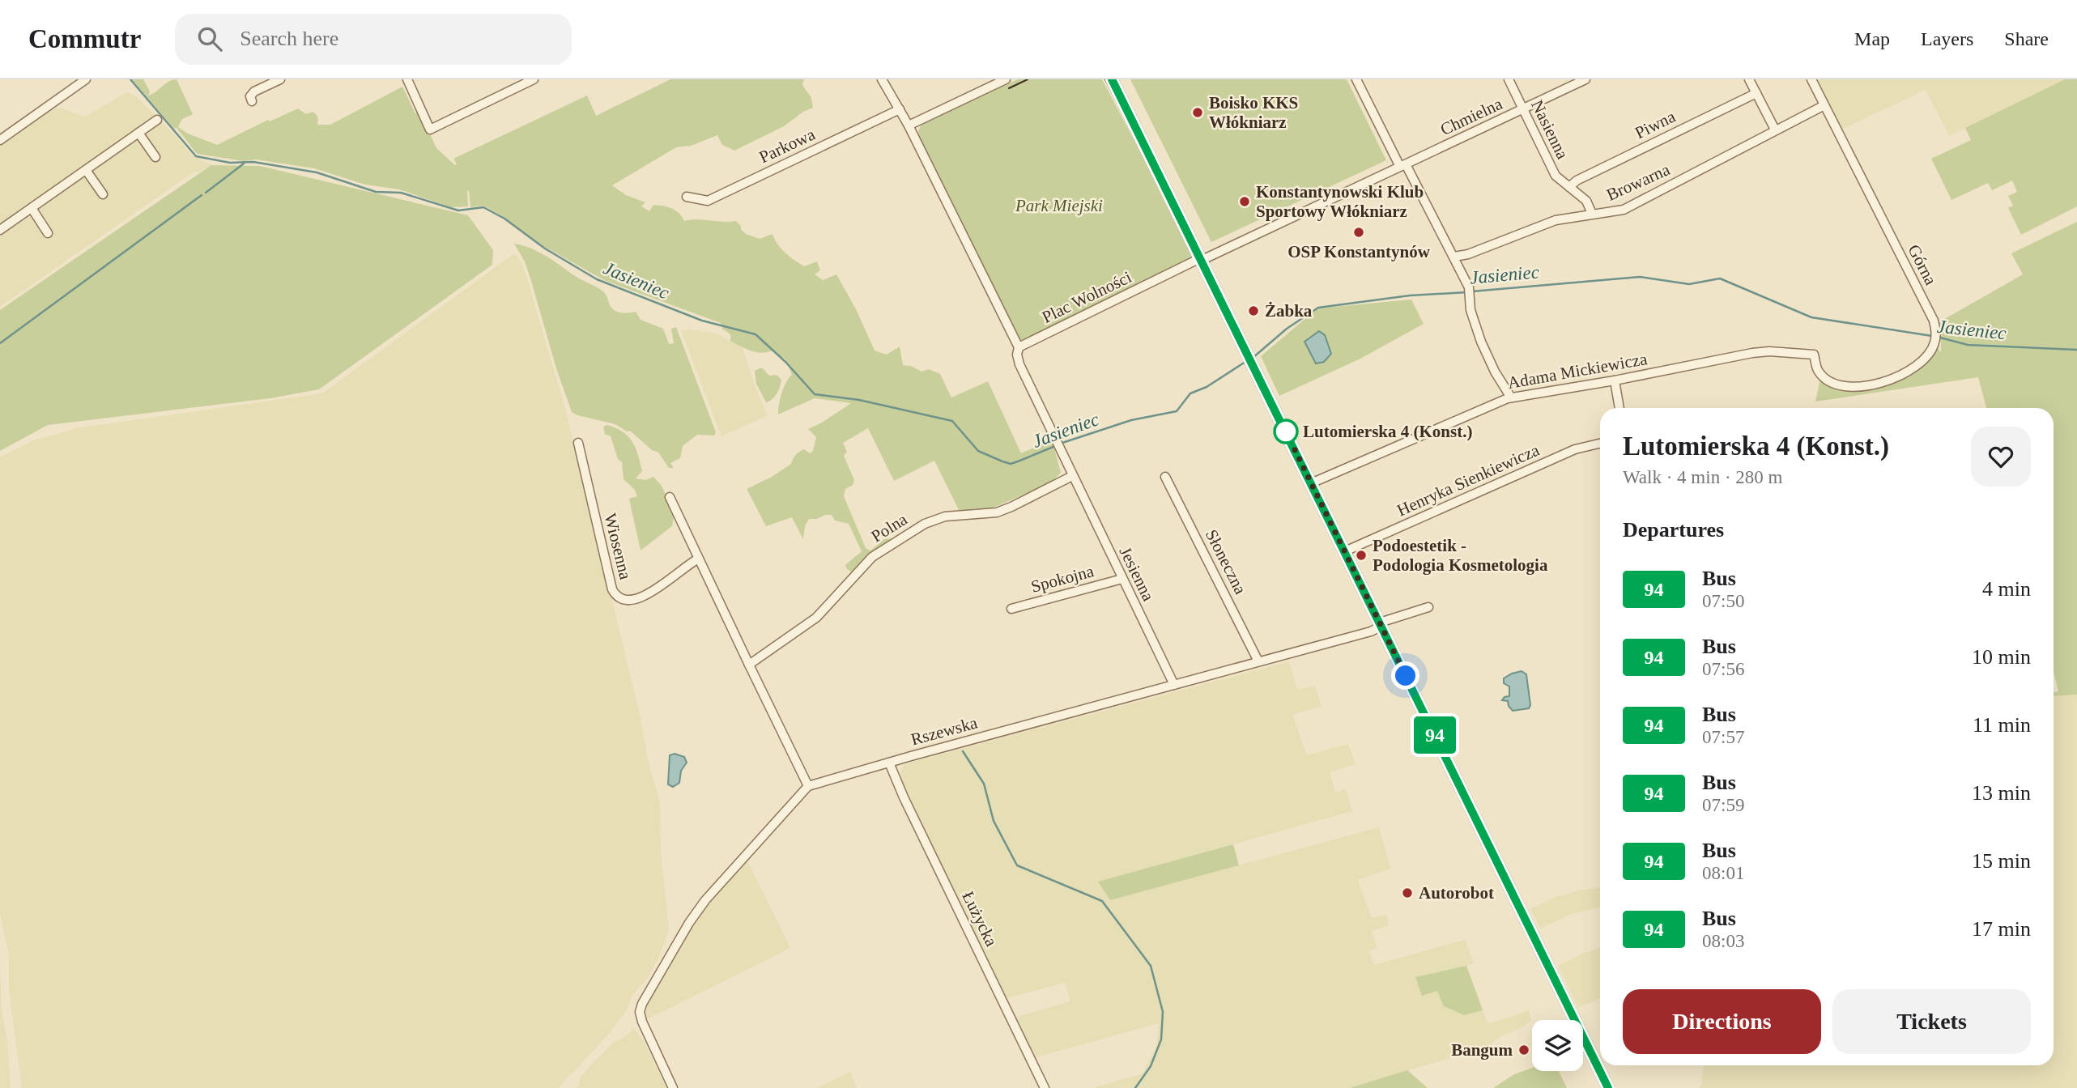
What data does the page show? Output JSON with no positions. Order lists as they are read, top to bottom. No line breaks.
{"streets":{"street":["Chmielna","Piwna","Nasienna","Parkowa","Browarna","Górna","Plac Wolności","Adama Mickiewicza","Henryka Sienkiewicza","Polna","Wiosenna","Słoneczna","Jesienna","Spokojna","Rszewska","Łużycka"]},"crossings":[["Chmielna","Nasienna"],["Chmielna","Plac Wolności"],["Piwna","Nasienna"],["Nasienna","Browarna"],["Browarna","Górna"],["Górna","Adama Mickiewicza"],["Polna","Jesienna"],["Słoneczna","Rszewska"],["Jesienna","Spokojna"],["Jesienna","Rszewska"],["Rszewska","Łużycka"]],"water":["Jasieniec"],"parks":["Park Miejski"],"places":["Boisko KKS Włókniarz","Konstantynowski Klub Sportowy Włókniarz","OSP Konstantynów","Żabka","Lutomierska 4 (Konst.)","Podoestetik - Podologia Kosmetologia","Autorobot","Bangum"],"lines":["bus line 94"],"page":{"header":"Commutr","search":"Search here","nav":["Map","Layers","Share"],"on_map":"94","heading":[["Lutomierska 4 (Konst.)","Walk · 4 min · 280 m"],"Departures"],"list":[{"mark":"94","name":"Bus","note":"07:50","value":"4 min"},{"mark":"94","name":"Bus","note":"07:56","value":"10 min"},{"mark":"94","name":"Bus","note":"07:57","value":"11 min"},{"mark":"94","name":"Bus","note":"07:59","value":"13 min"},{"mark":"94","name":"Bus","note":"08:01","value":"15 min"},{"mark":"94","name":"Bus","note":"08:03","value":"17 min"}],"buttons":["Directions","Tickets"]}}
